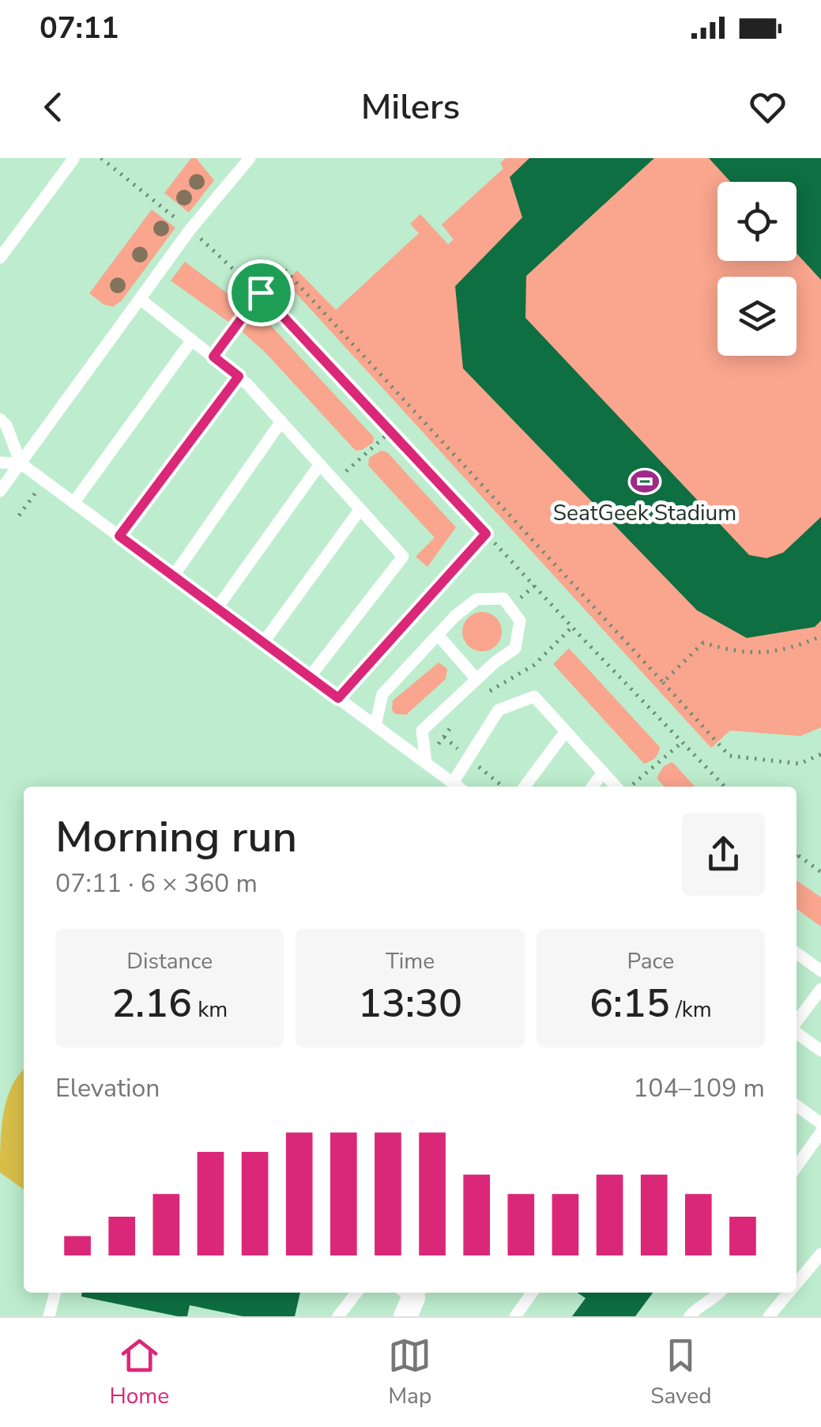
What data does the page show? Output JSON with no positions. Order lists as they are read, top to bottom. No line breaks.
{"places":{"sports":["SeatGeek Stadium"]},"page":{"status":"07:11","header":"Milers","heading":["Morning run","07:11 · 6 × 360 m"],"stats":[["Distance","2.16 km"],["Time","13:30"],["Pace","6:15 /km"]],"chart":["Elevation","104–109 m"],"tabs":["Home","Map","Saved"]}}
